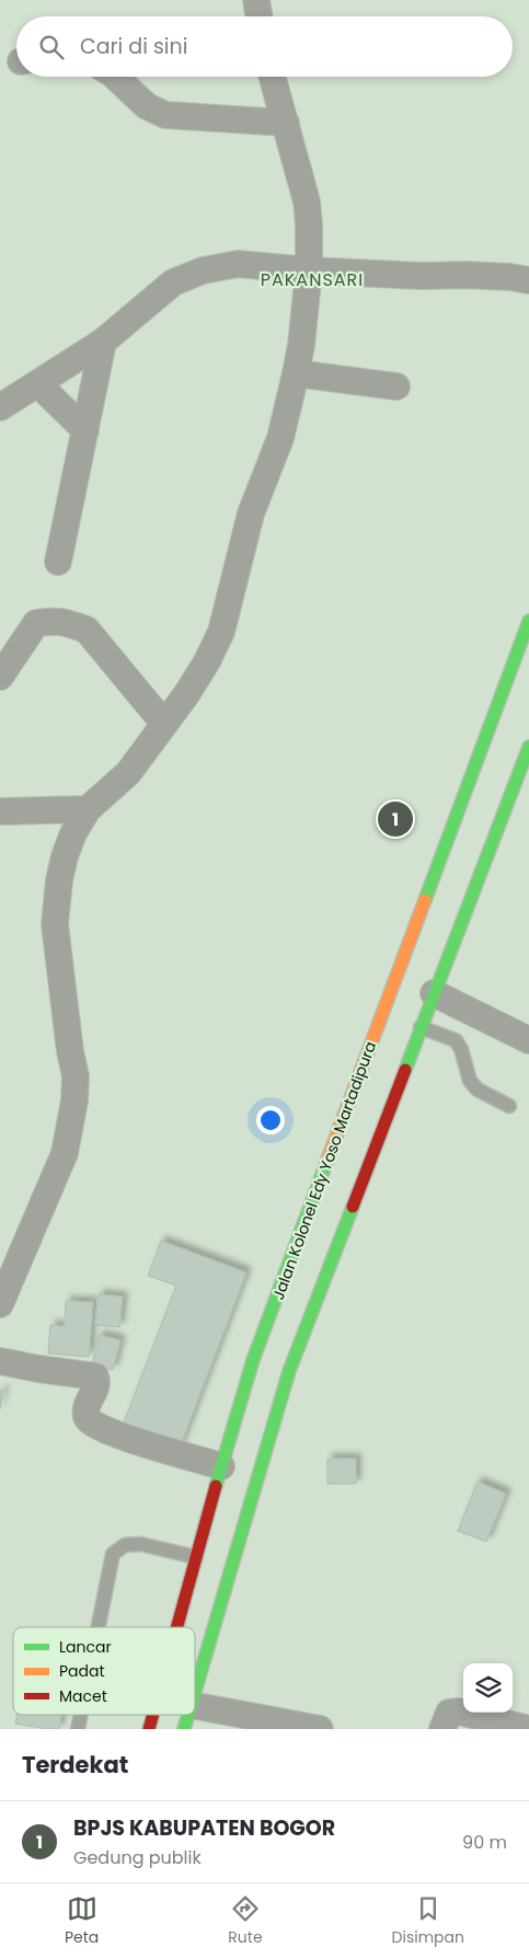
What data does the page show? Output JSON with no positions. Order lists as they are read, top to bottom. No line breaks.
{"streets":{"main road":["Jalan Kolonel Edy Yoso Martadipura"]},"districts":["PAKANSARI"],"legend":["Lancar","Padat","Macet"],"page":{"search":"Cari di sini","pins":"1","heading":"Terdekat","list":[{"mark":"1","name":"BPJS KABUPATEN BOGOR","note":"Gedung publik","value":"90 m"}],"nav":["Peta","Rute","Disimpan"]}}
